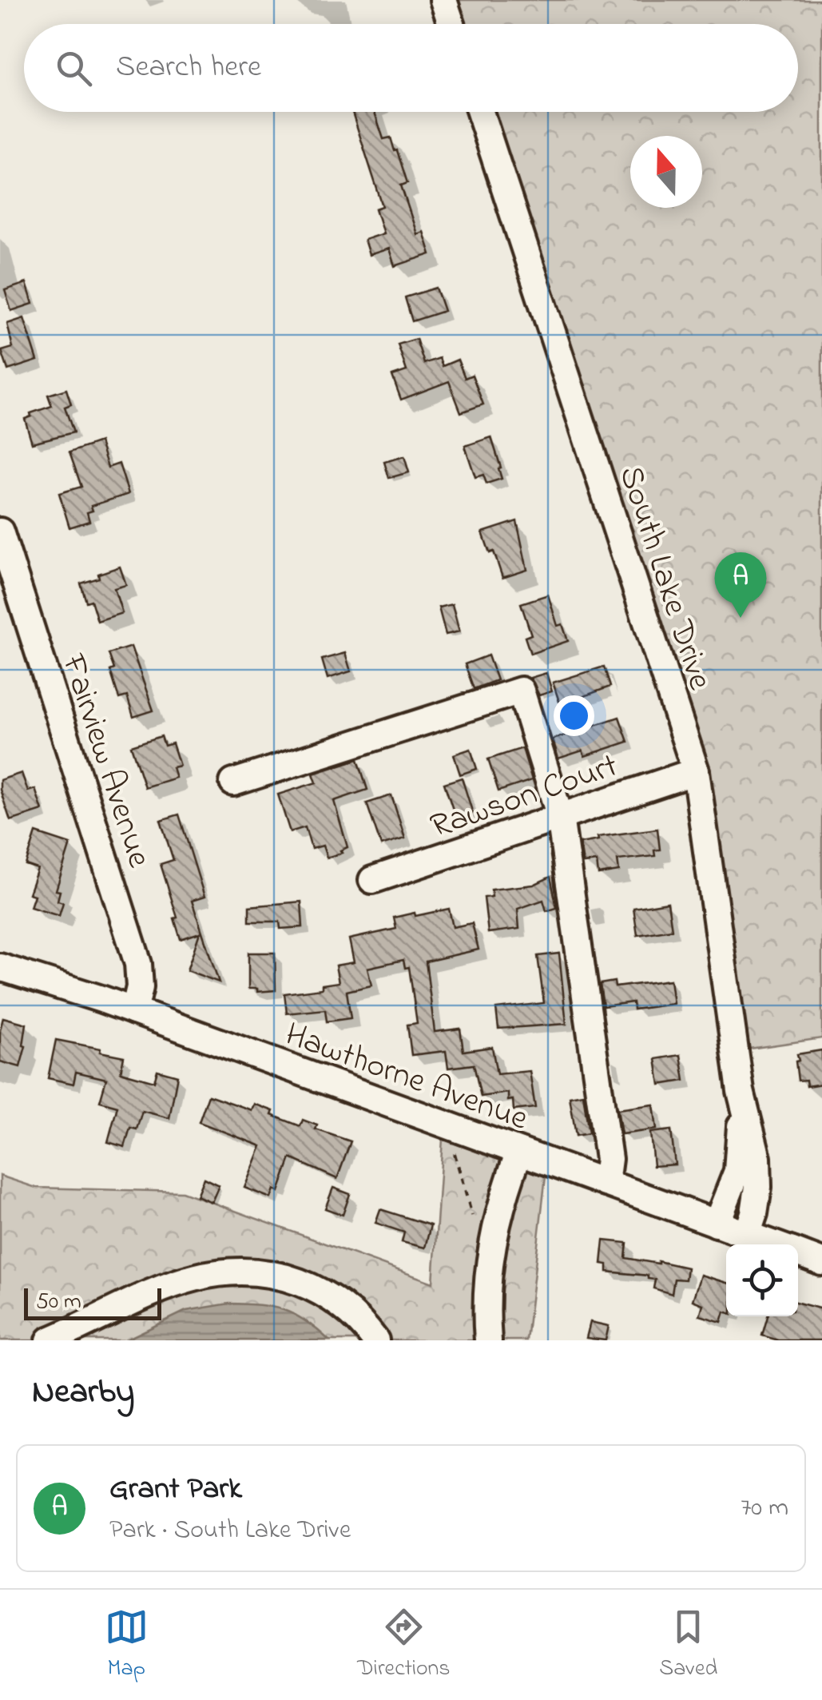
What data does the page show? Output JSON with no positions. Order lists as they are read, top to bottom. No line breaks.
{"streets":{"street":["South Lake Drive","Fairview Avenue","Rawson Court","Hawthorne Avenue"]},"crossings":[["South Lake Drive","Rawson Court"],["South Lake Drive","Hawthorne Avenue"],["Fairview Avenue","Hawthorne Avenue"]],"scale_bar":"50 m","north":"top","page":{"search":"Search here","pins":"A","scale":"50 m","heading":"Nearby","list":[{"mark":"A","name":"Grant Park","note":"Park · South Lake Drive","value":"70 m"}],"nav":["Map","Directions","Saved"]}}
